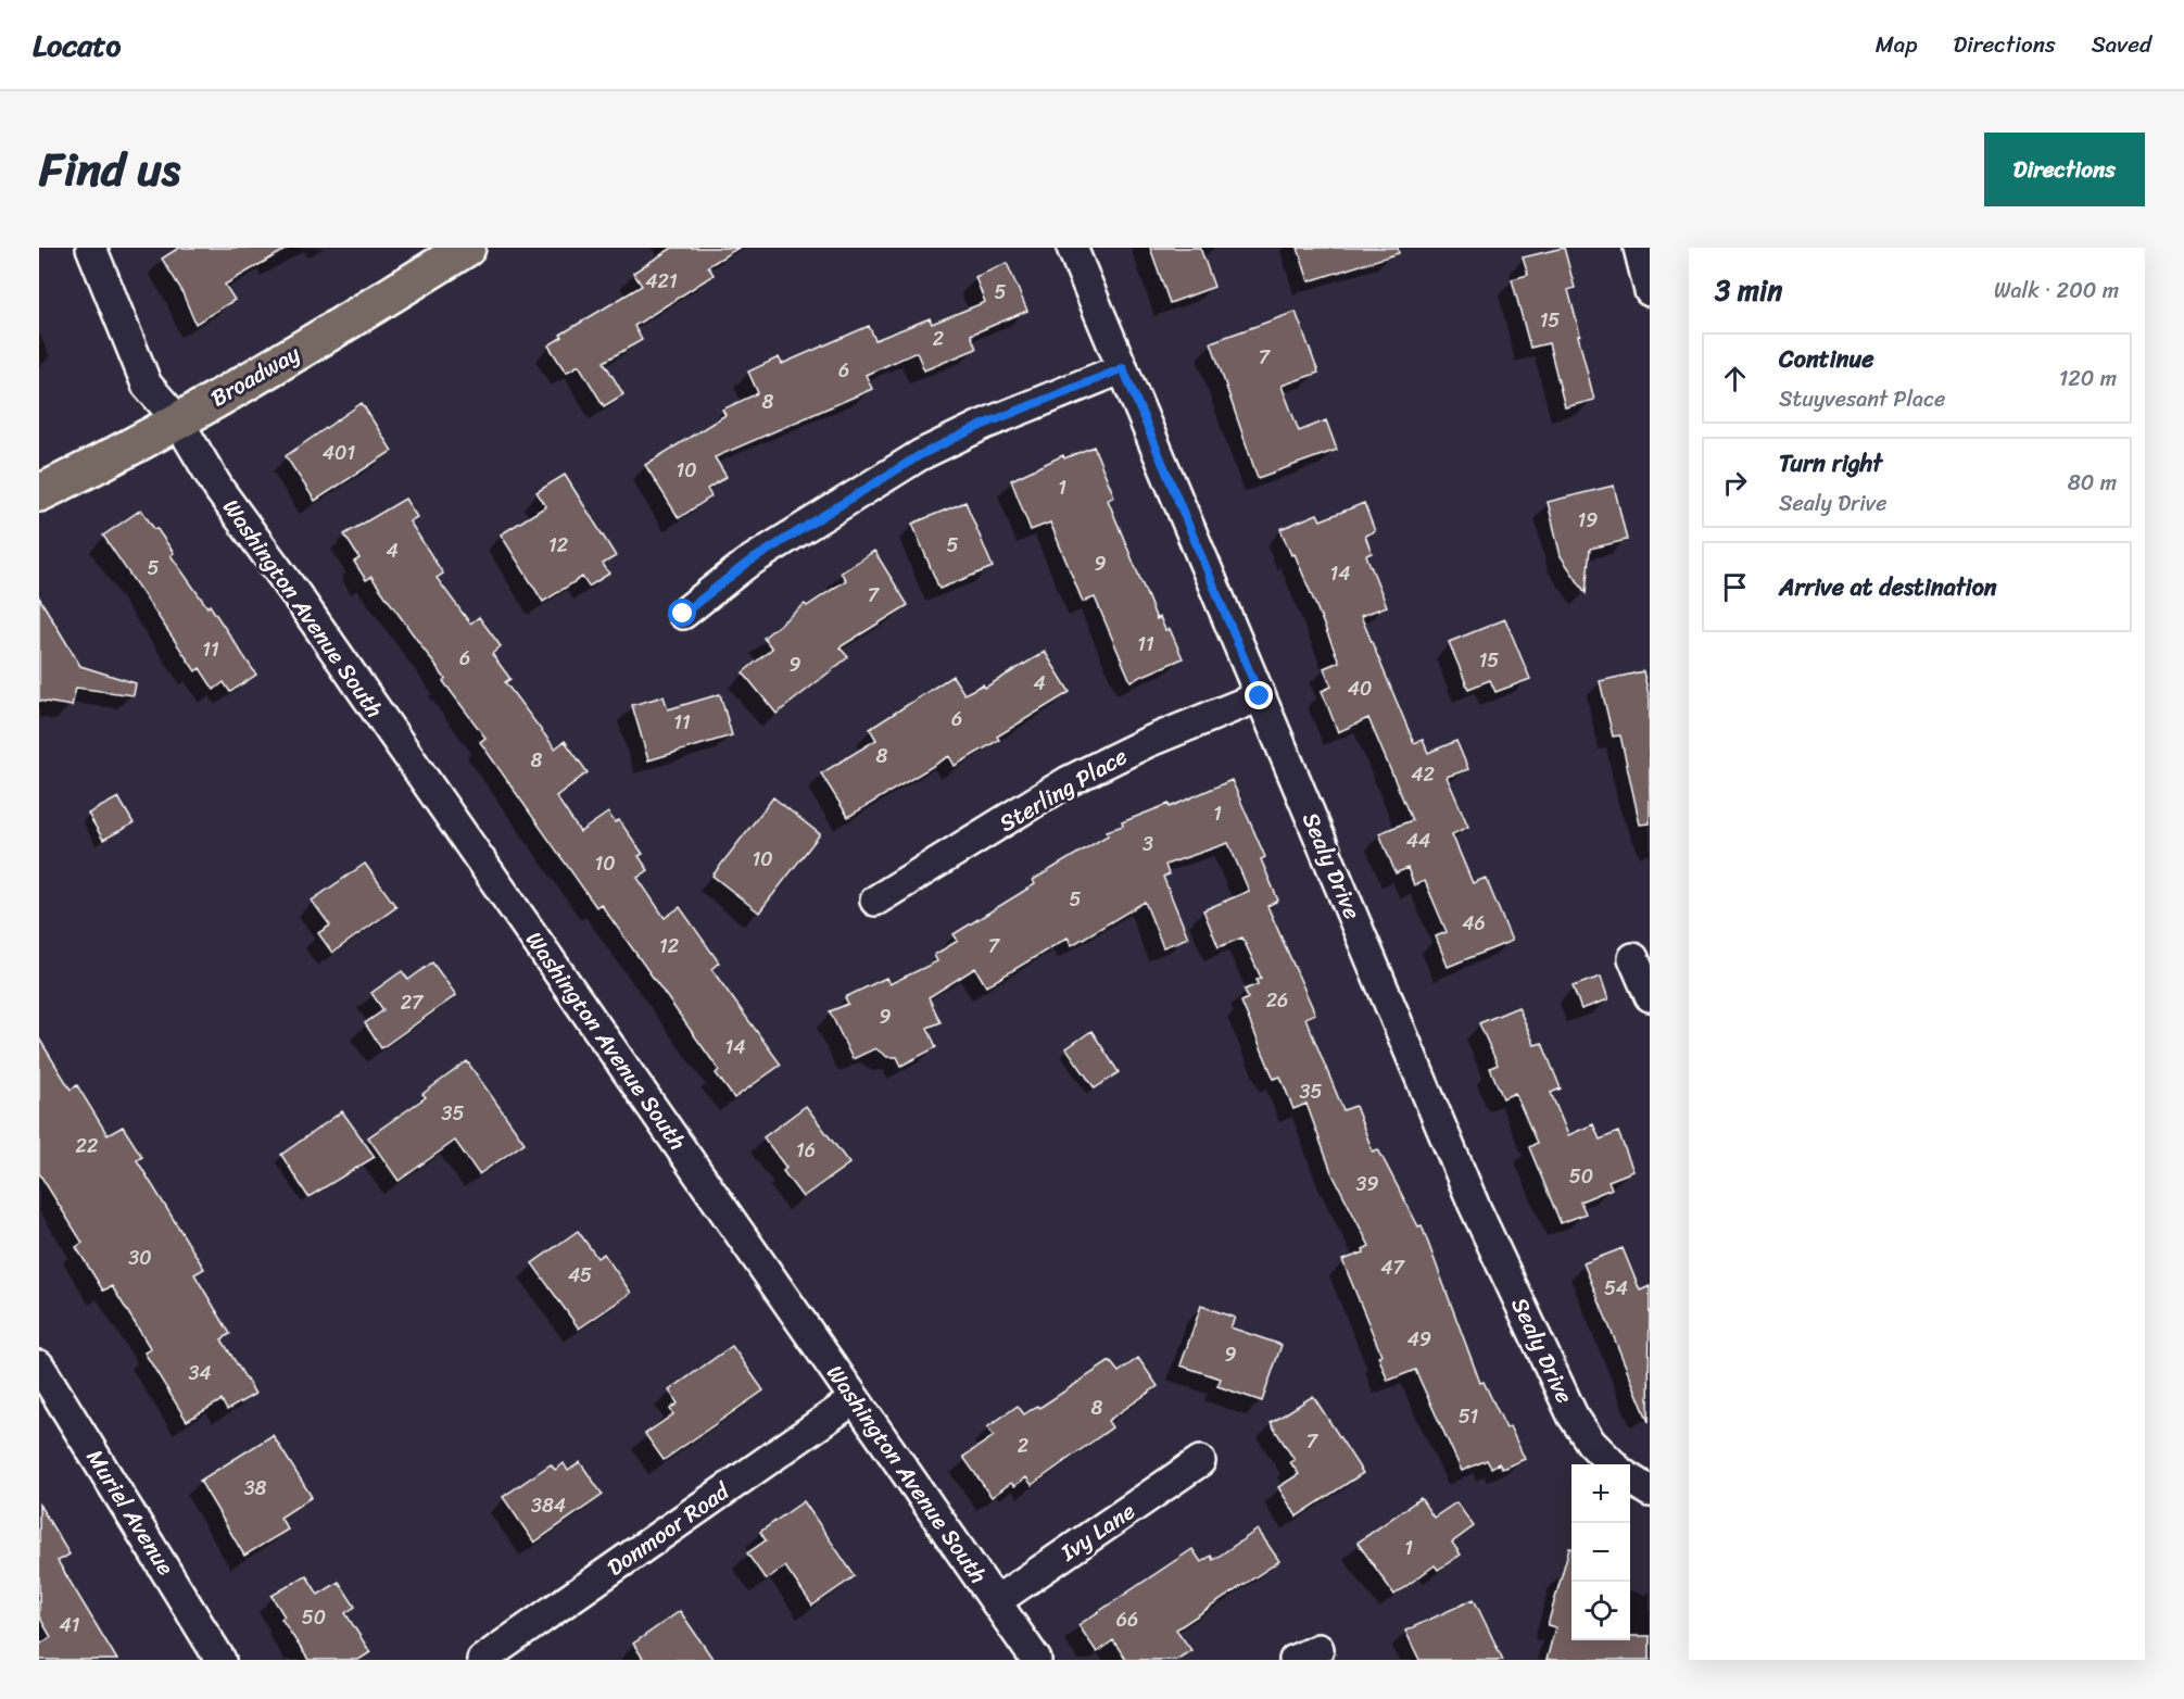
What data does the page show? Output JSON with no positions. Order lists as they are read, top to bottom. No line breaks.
{"streets":{"main road":["Broadway"],"street":["Washington Avenue South","Sterling Place","Sealy Drive","Muriel Avenue","Donmoor Road","Ivy Lane"]},"crossings":[["Broadway","Washington Avenue South"],["Washington Avenue South","Donmoor Road"],["Washington Avenue South","Ivy Lane"],["Sterling Place","Sealy Drive"]],"house_numbers":["421","5","15","2","7","6","8","401","10","1","19","12","5","4","9","5","14","7","11","11","6","15","9","4","40","6","11","8","8","42","1","44","3","10","10","5","46","12","7","26","27","9","14","35","35","22","16","50","39","30","47","45","54","49","9","34","8","51","7","2","38","384","1","50","66","41"],"page":{"header":"Locato","nav":["Map","Directions","Saved"],"title":"Find us","buttons":"Directions","heading":["3 min","Walk · 200 m"],"list":[["Continue","Stuyvesant Place","120 m"],["Turn right","Sealy Drive","80 m"],"Arrive at destination"],"map_buttons":["+","−"]}}
